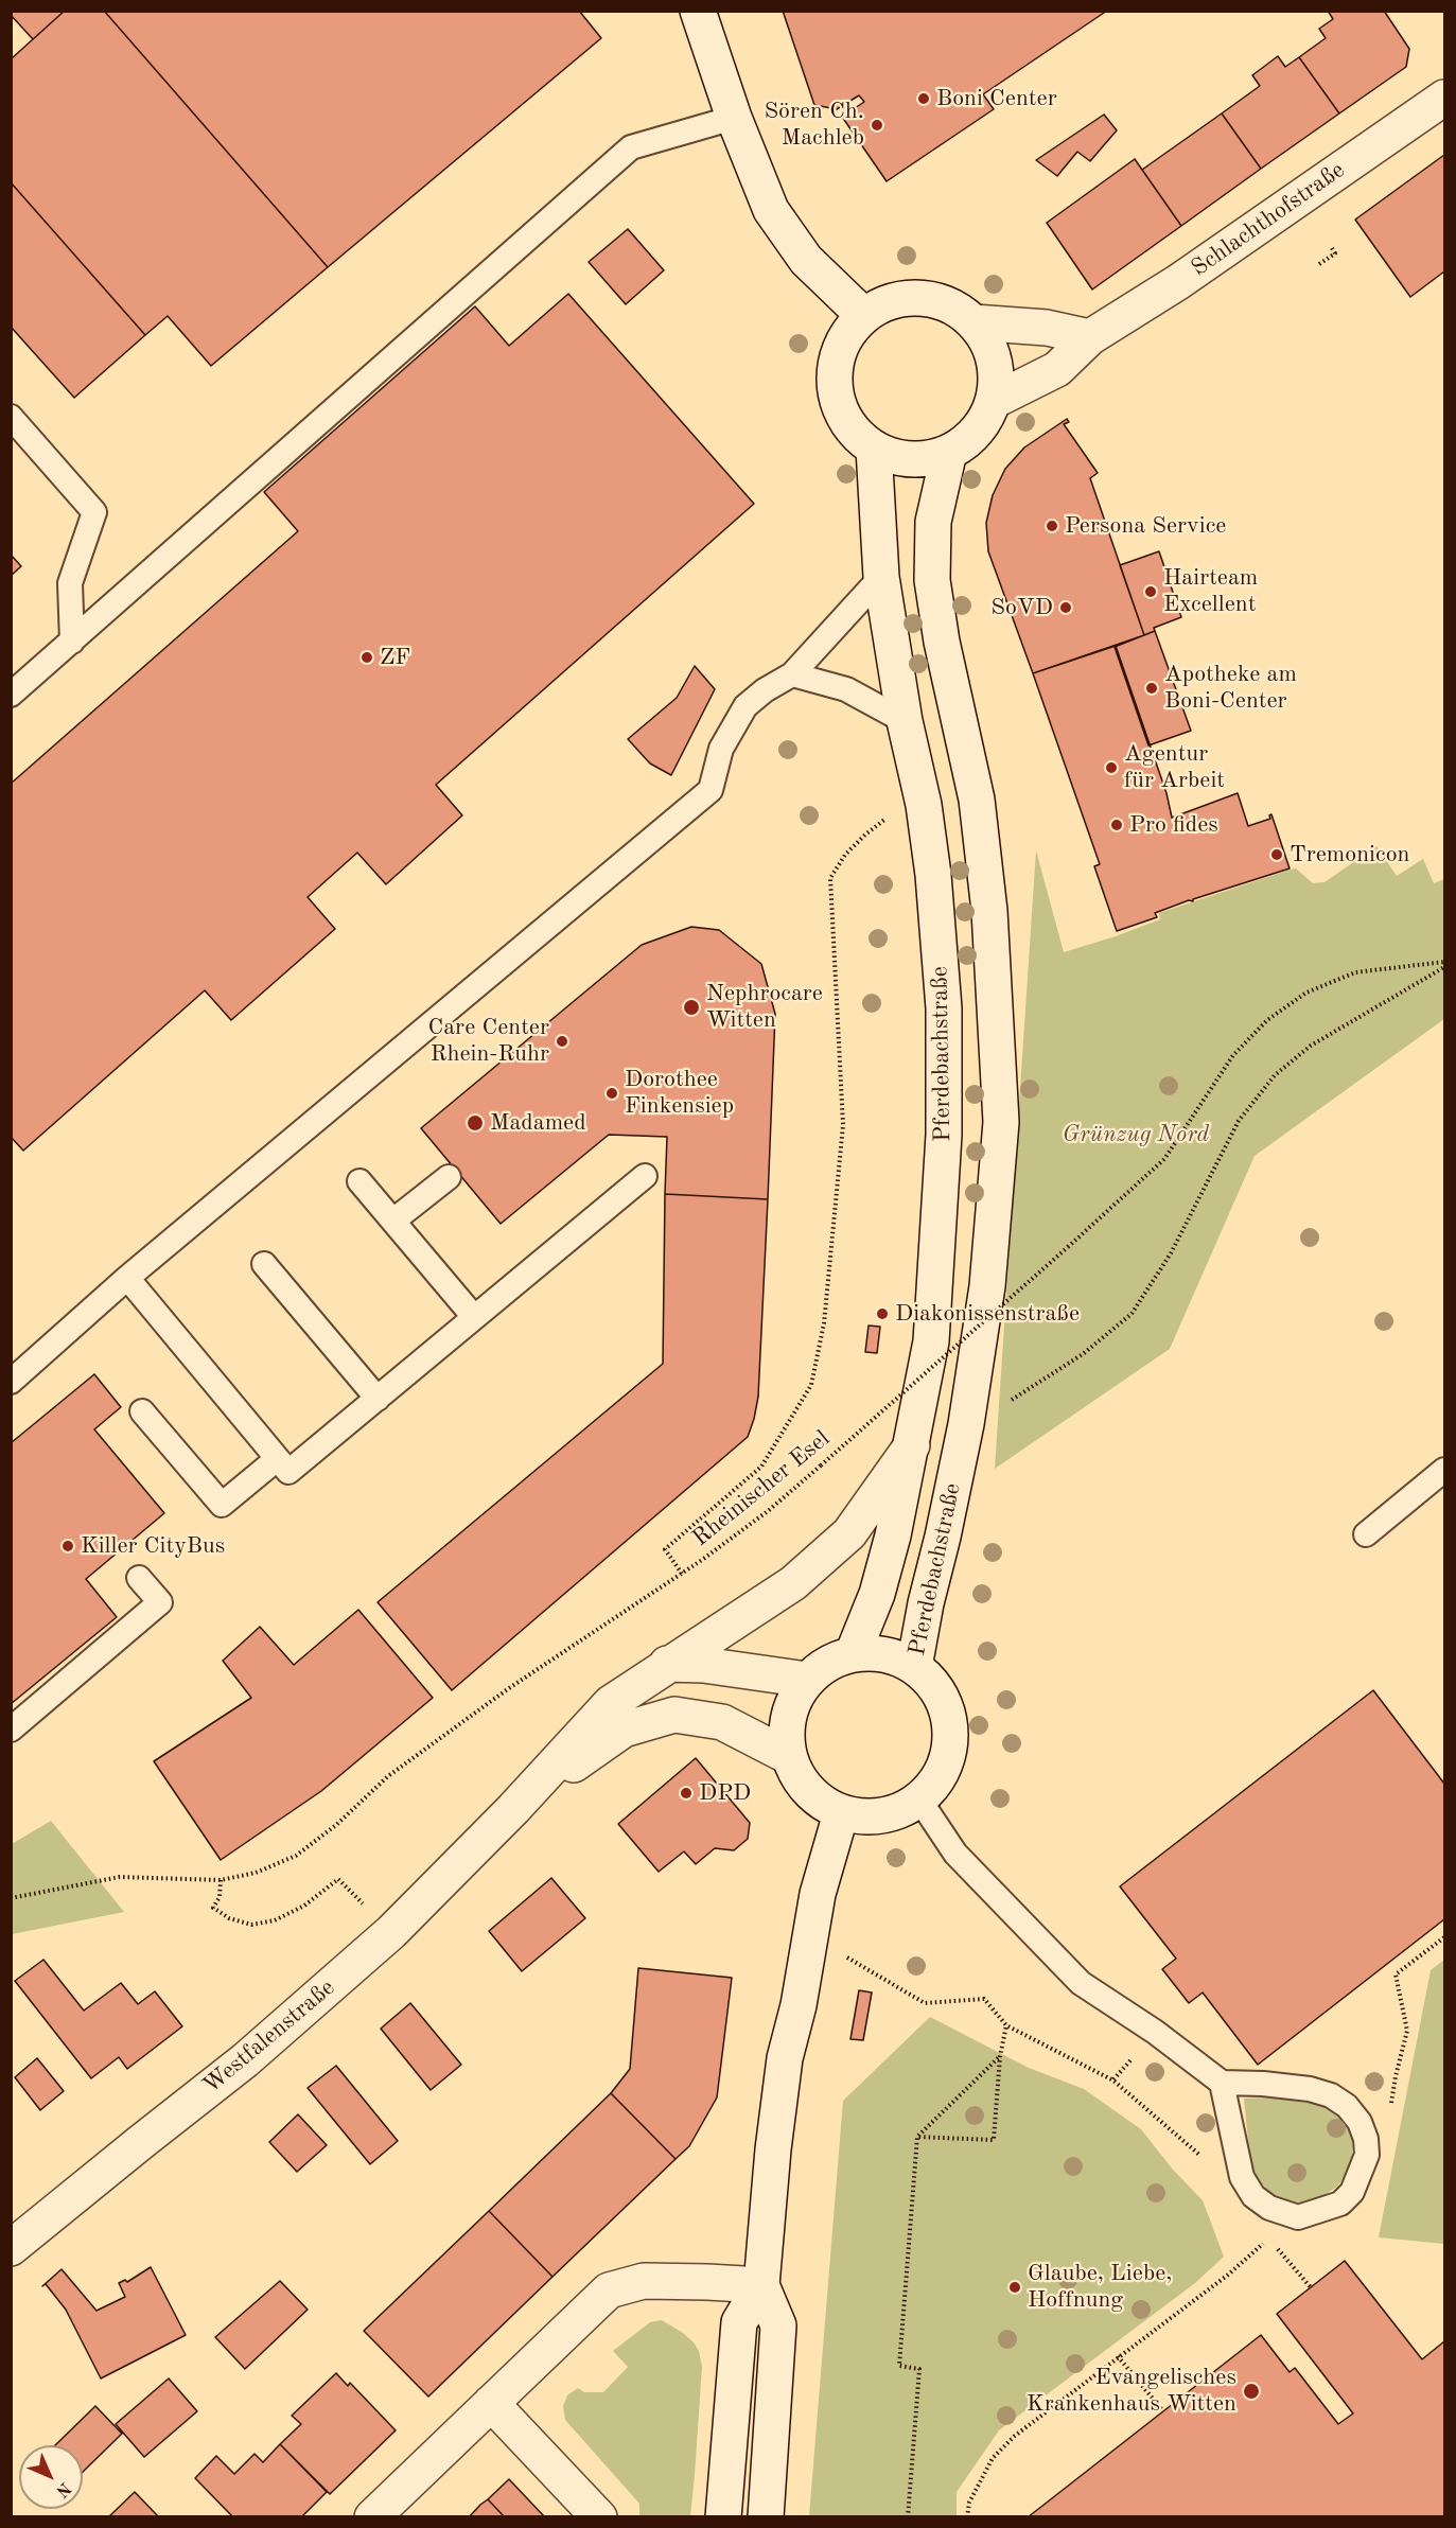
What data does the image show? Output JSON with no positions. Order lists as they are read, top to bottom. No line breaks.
{"streets":{"main road":["Schlachthofstraße","Pferdebachstraße","Westfalenstraße"],"path":["Rheinischer Esel"]},"crossings":[["Schlachthofstraße","Pferdebachstraße"],["Pferdebachstraße","Westfalenstraße"]],"parks":["Grünzug Nord"],"places":["Boni Center","Sören Ch. Machleb","Persona Service","Hairteam Excellent","SoVD","ZF","Apotheke am Boni-Center","Agentur für Arbeit","Pro fides","Tremonicon","Nephrocare Witten","Care Center Rhein-Ruhr","Dorothee Finkensiep","Madamed","Diakonissenstraße","Killer CityBus","DPD","Glaube, Liebe, Hoffnung","Evangelisches Krankenhaus Witten"],"north":"bottom right"}
